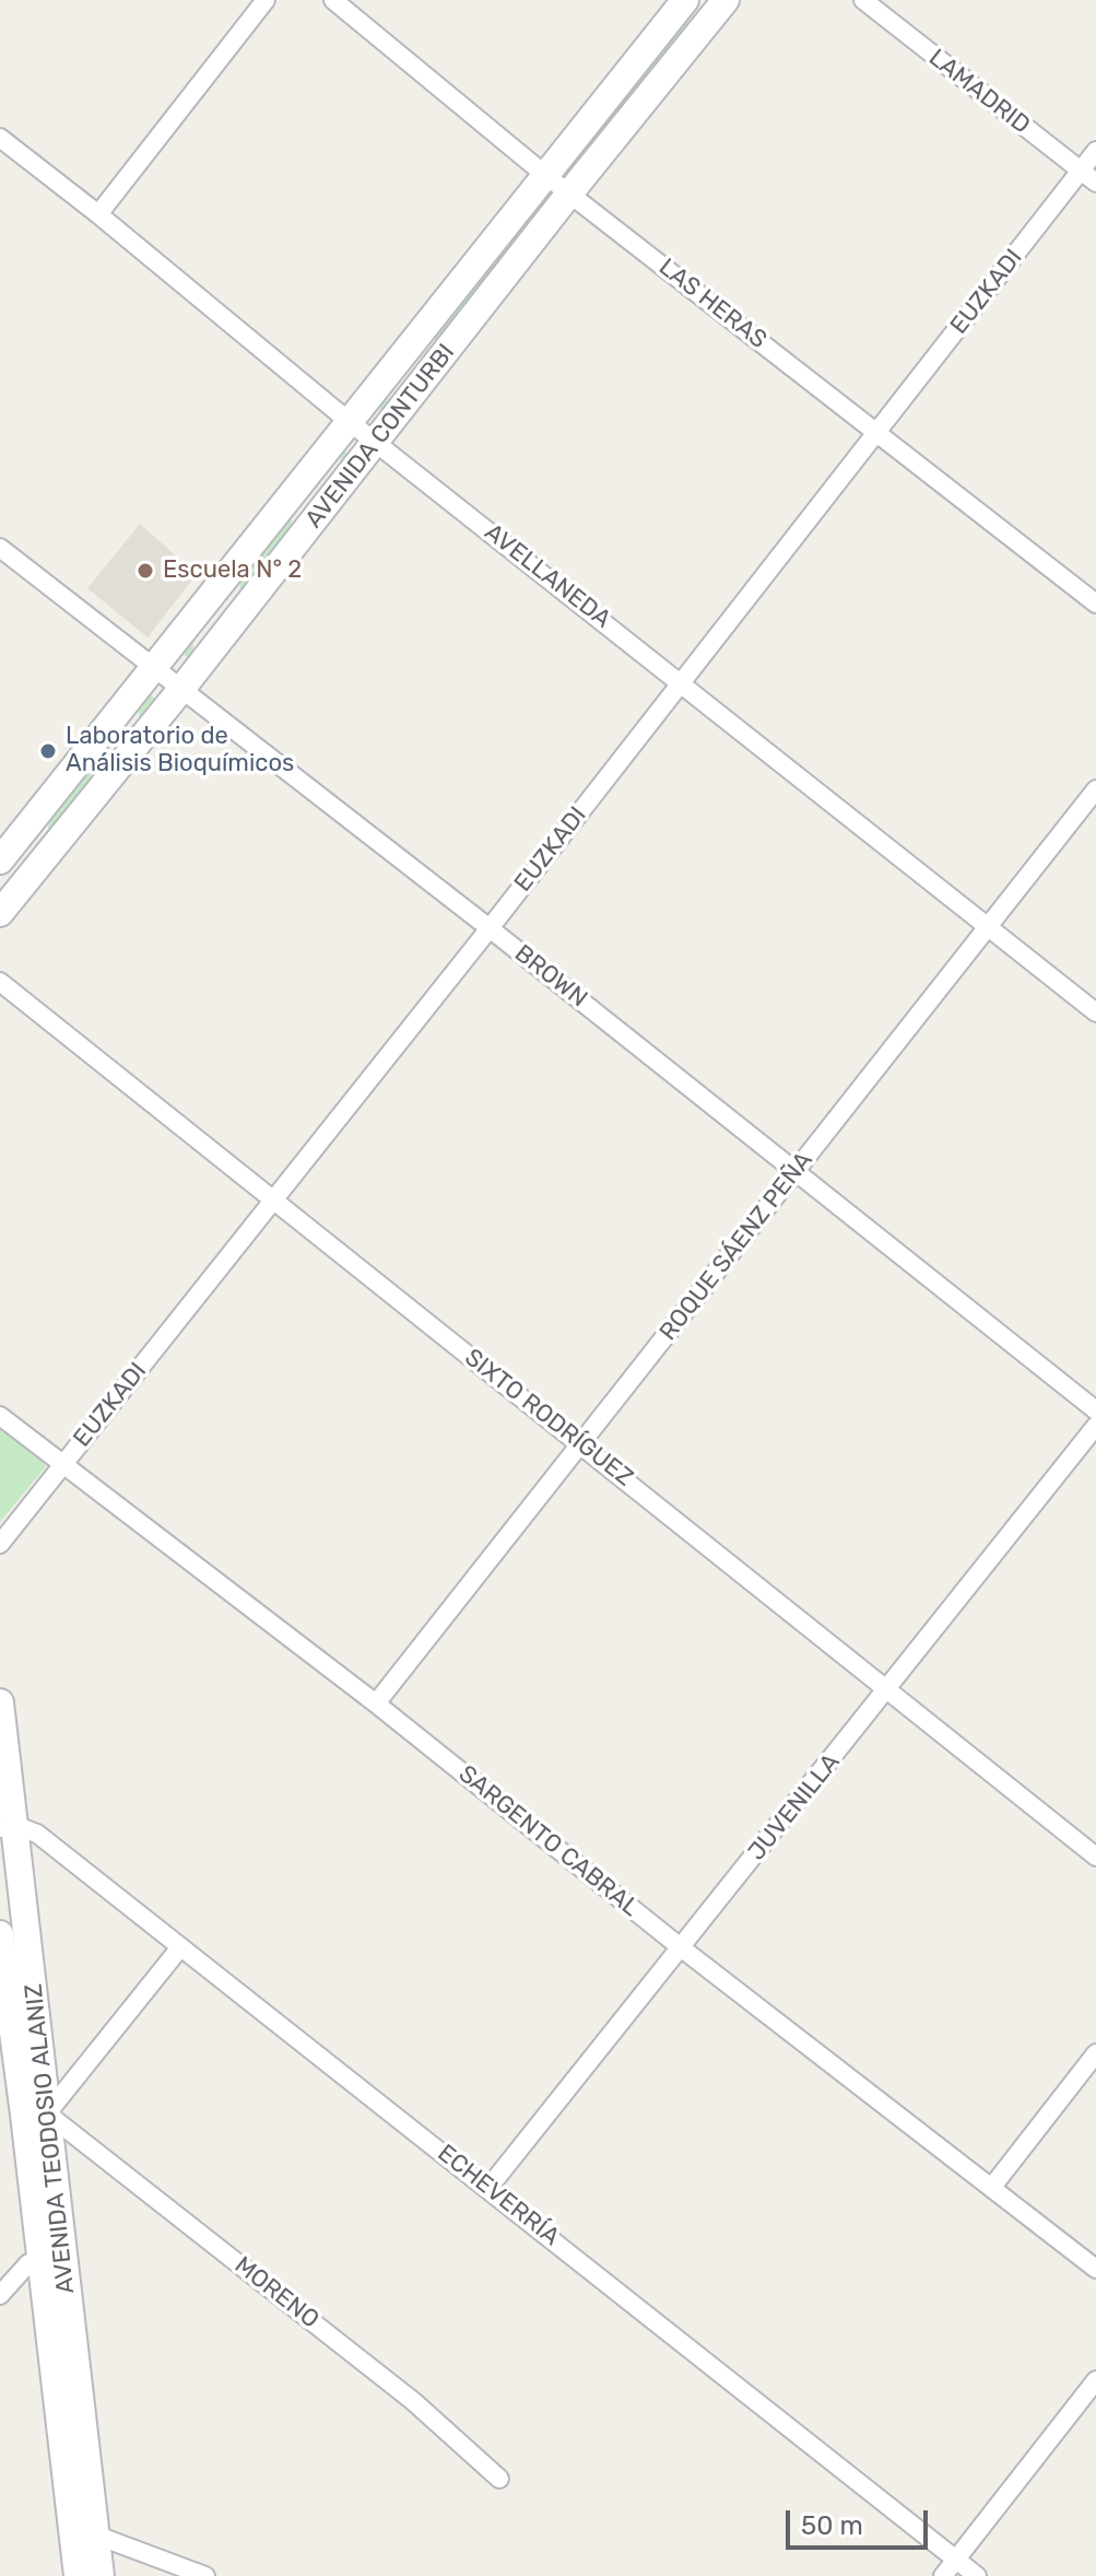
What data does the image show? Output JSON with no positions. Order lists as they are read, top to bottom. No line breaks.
{"streets":{"main road":["AVENIDA CONTURBI","AVENIDA TEODOSIO ALANIZ"],"street":["LAMADRID","EUZKADI","LAS HERAS","AVELLANEDA","BROWN","ROQUE SÁENZ PEÑA","SIXTO RODRÍGUEZ","JUVENILLA","SARGENTO CABRAL","ECHEVERRÍA","MORENO"]},"crossings":[["LAMADRID","EUZKADI"],["EUZKADI","LAS HERAS"],["EUZKADI","AVELLANEDA"],["EUZKADI","BROWN"],["EUZKADI","SIXTO RODRÍGUEZ"],["EUZKADI","SARGENTO CABRAL"],["LAS HERAS","AVENIDA CONTURBI"],["AVENIDA CONTURBI","AVELLANEDA"],["AVENIDA CONTURBI","BROWN"],["AVELLANEDA","ROQUE SÁENZ PEÑA"],["BROWN","ROQUE SÁENZ PEÑA"],["ROQUE SÁENZ PEÑA","SIXTO RODRÍGUEZ"],["ROQUE SÁENZ PEÑA","SARGENTO CABRAL"],["SIXTO RODRÍGUEZ","JUVENILLA"],["JUVENILLA","SARGENTO CABRAL"],["JUVENILLA","ECHEVERRÍA"],["AVENIDA TEODOSIO ALANIZ","ECHEVERRÍA"],["AVENIDA TEODOSIO ALANIZ","MORENO"]],"places":["Escuela N° 2","Laboratorio de Análisis Bioquímicos"],"scale_bar":"50 m"}
